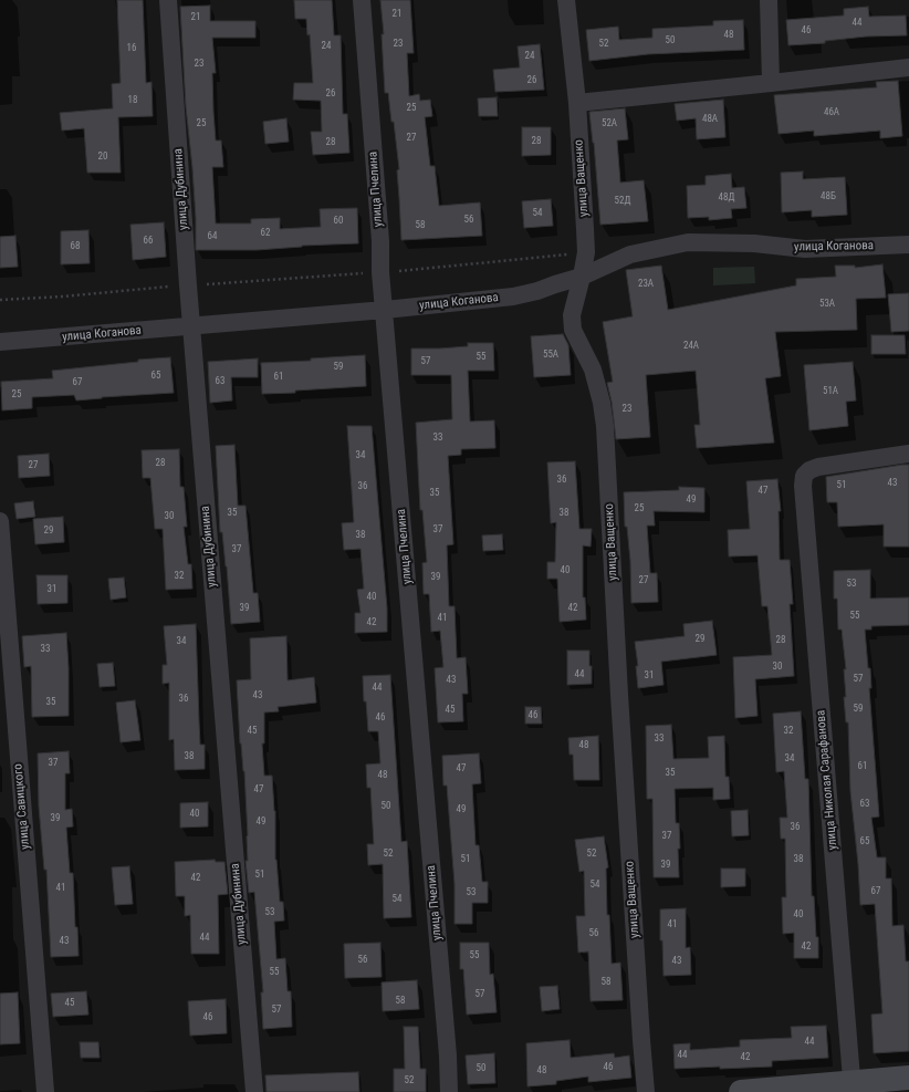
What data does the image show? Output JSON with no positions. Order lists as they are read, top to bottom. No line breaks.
{"streets":{"street":["улица Ващенко","улица Дубинина","улица Пчелина","улица Коганова","улица Николая Сарафанова","улица Савицкого"]},"crossings":[["улица Ващенко","улица Коганова"],["улица Дубинина","улица Коганова"],["улица Пчелина","улица Коганова"]],"house_numbers":["21","21","44","46","48","50","23","52","24","16","24","23","26","26","18","25","46А","48А","25","52А","27","28","28","20","48Б","48Д","52Д","54","56","60","58","62","64","66","68","23А","53А","24А","55А","55","57","59","65","61","63","67","51А","25","23","33","34","28","27","36","43","51","36","47","35","49","25","35","38","30","37","29","38","37","40","32","39","27","53","31","40","39","42","55","41","42","29","28","34","33","30","44","31","57","43","44","43","36","35","59","45","46","46","45","32","33","48","38","34","37","61","47","35","48","47","63","50","49","40","39","49","36","37","65","52","52","51","38","39","51","42","54","41","67","53","54","53","40","41","56","44","43","42","55","56","43","55","58","57","58","45","57","46","44","44","42","46","50","48","52"]}
